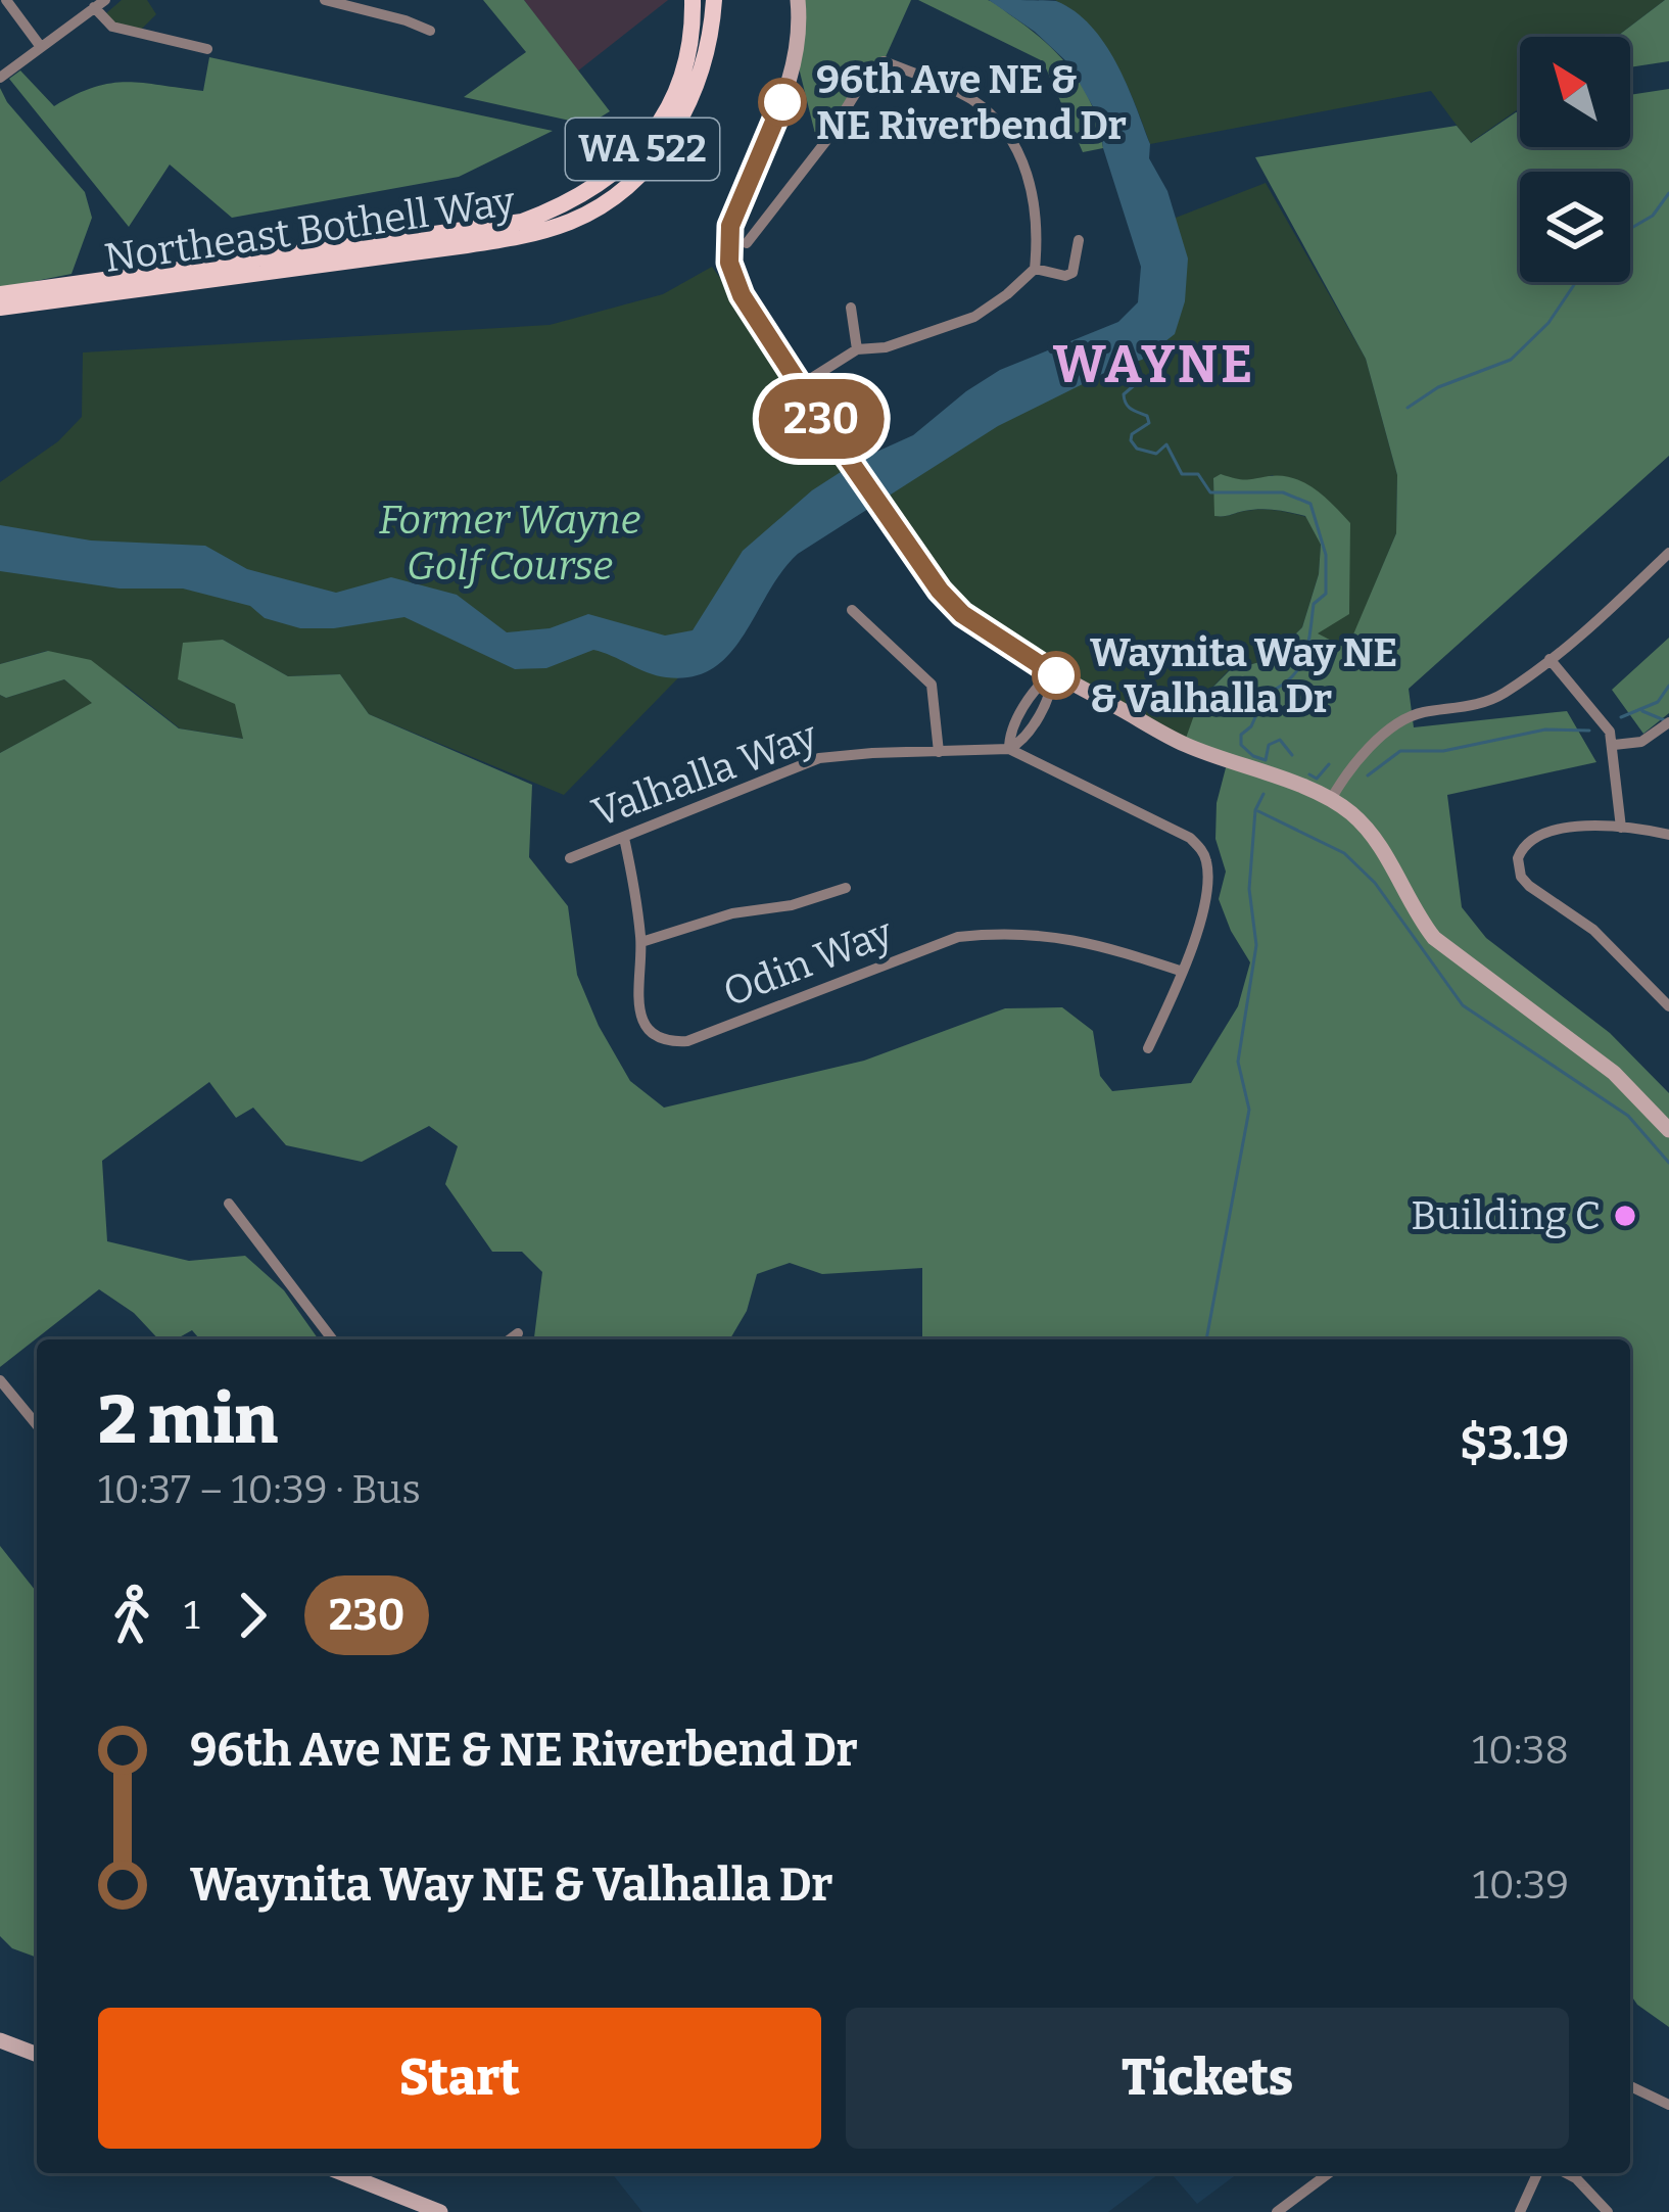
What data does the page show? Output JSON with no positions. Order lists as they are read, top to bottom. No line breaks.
{"streets":{"main road":["WA 522","Northeast Bothell Way"],"street":["Valhalla Way","Odin Way"]},"crossings":[["Valhalla Way","Odin Way"]],"districts":["WAYNE"],"parks":["Former Wayne Golf Course"],"places":["96th Ave NE & NE Riverbend Dr","Waynita Way NE & Valhalla Dr","Building C"],"lines":["bus line 230"],"north":"top left","page":{"on_map":"230","heading":["2 min","10:37 – 10:39 · Bus","$3.19"],"legs":["1","230"],"list":[{"name":"96th Ave NE & NE Riverbend Dr","value":"10:38"},{"name":"Waynita Way NE & Valhalla Dr","value":"10:39"}],"buttons":["Start","Tickets"]}}
